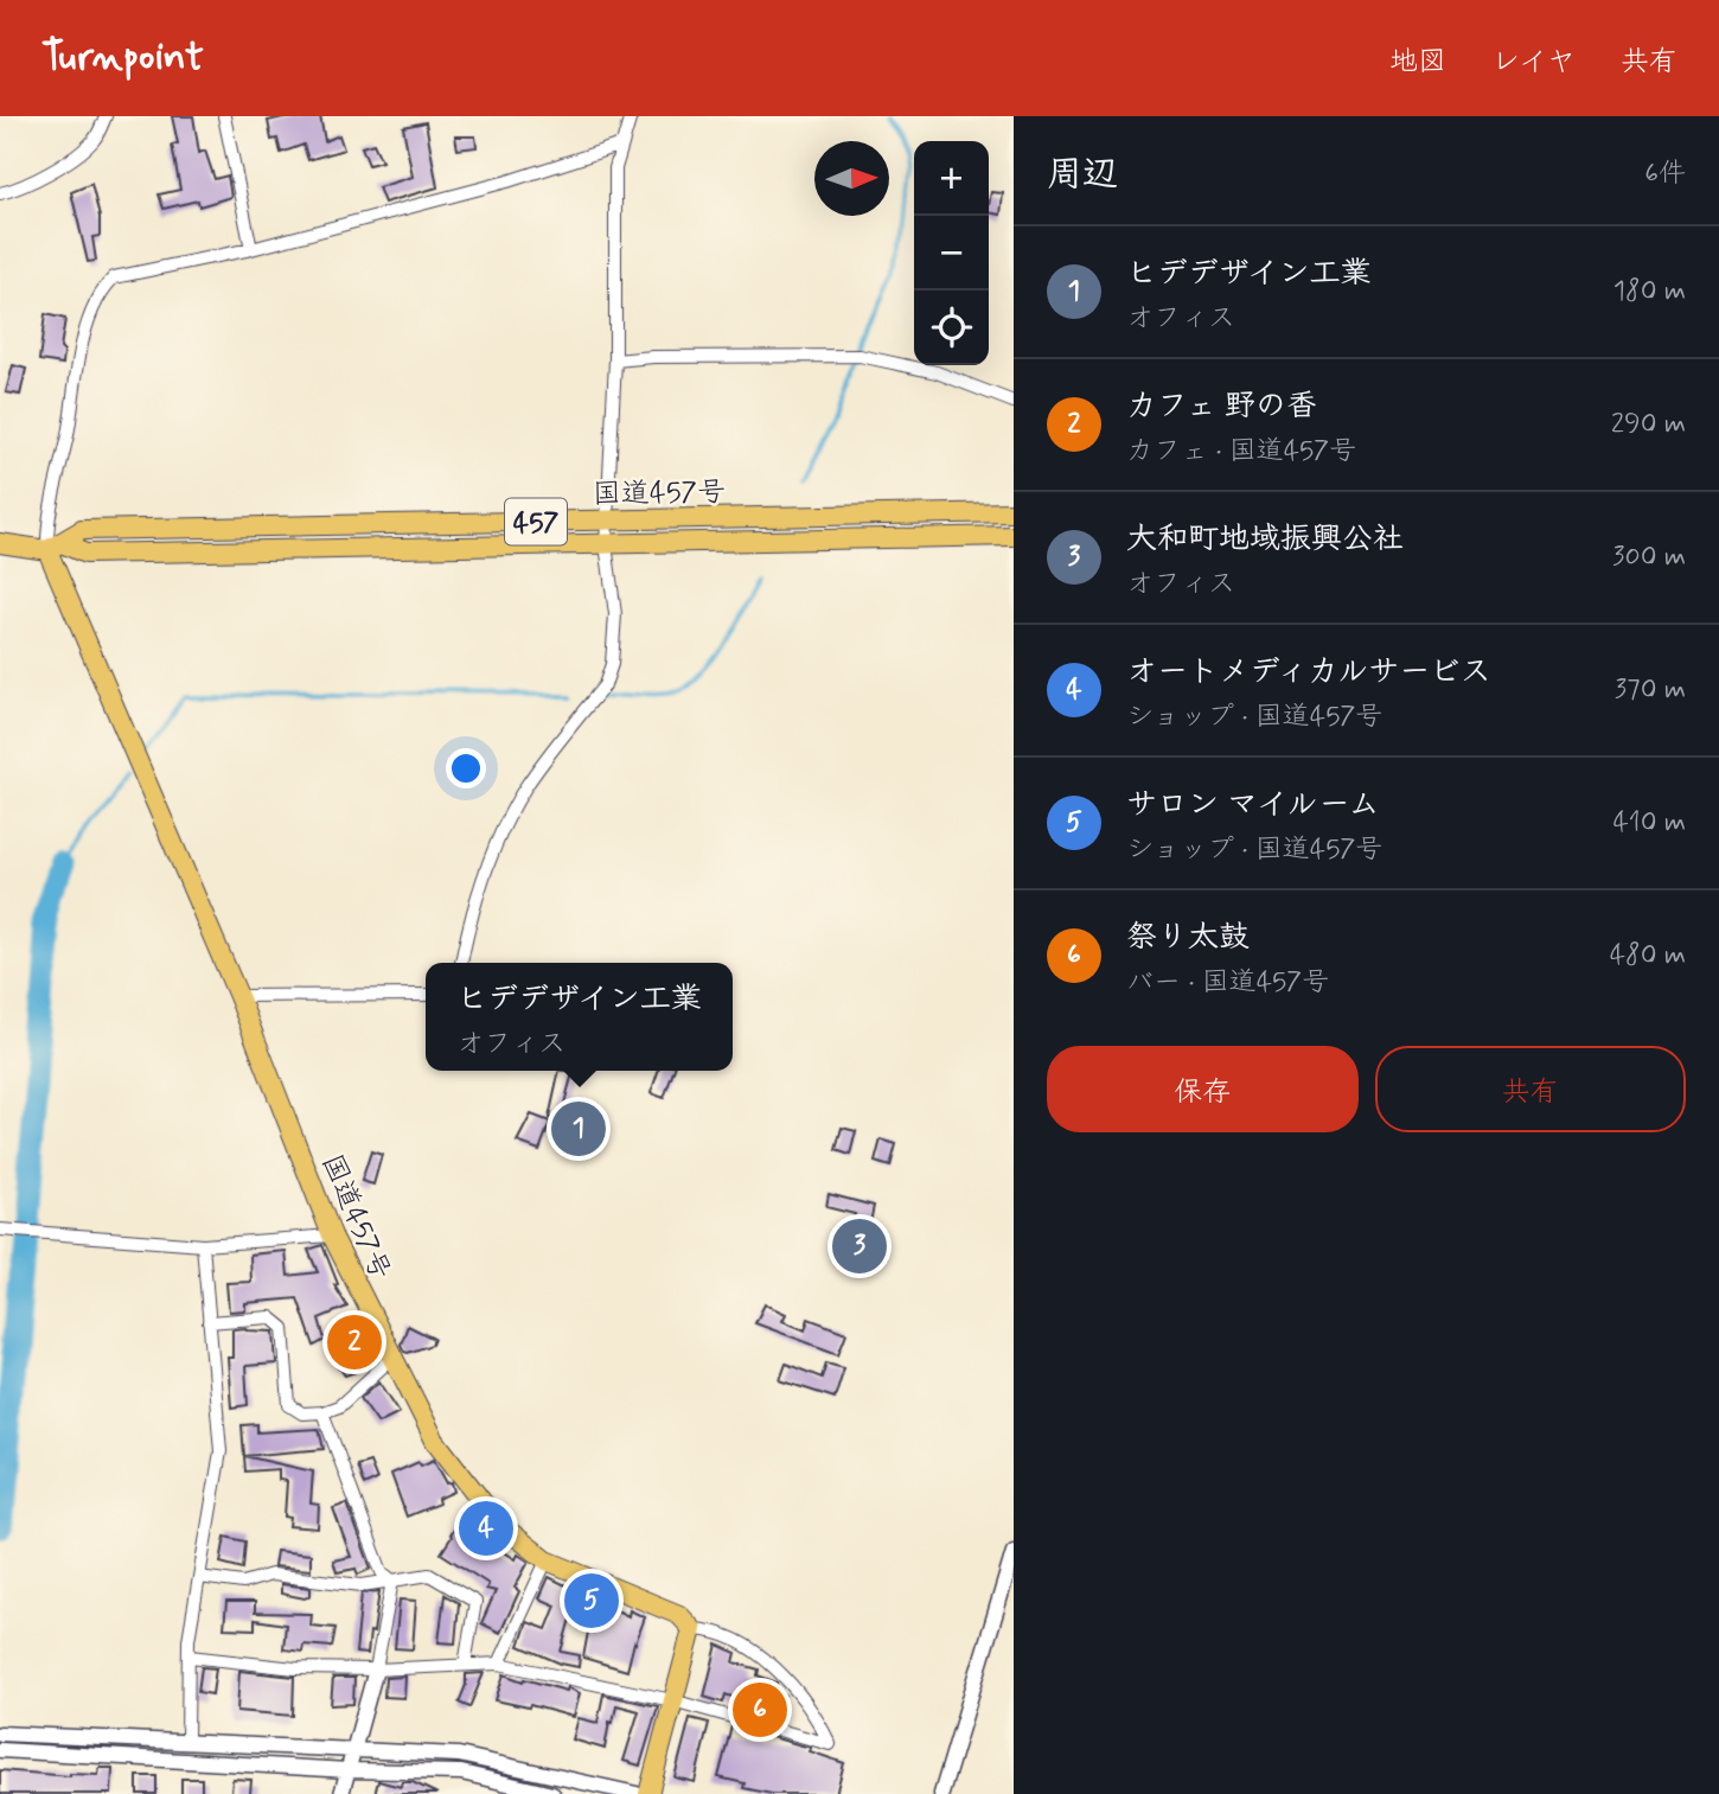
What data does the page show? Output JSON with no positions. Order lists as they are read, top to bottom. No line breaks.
{"streets":{"highway":["国道457号","457"]},"north":"right","page":{"header":"Turnpoint","nav":["地図","レイヤ","共有"],"heading":["周辺","6件"],"map_buttons":["+","−"],"list":[{"mark":"1","name":"ヒデデザイン工業","note":"オフィス","value":"180 m"},{"mark":"2","name":"カフェ 野の香","note":"カフェ · 国道457号","value":"290 m"},{"mark":"3","name":"大和町地域振興公社","note":"オフィス","value":"300 m"},{"mark":"4","name":"オートメディカルサービス","note":"ショップ · 国道457号","value":"370 m"},{"mark":"5","name":"サロン マイルーム","note":"ショップ · 国道457号","value":"410 m"},{"mark":"6","name":"祭り太鼓","note":"バー · 国道457号","value":"480 m"}],"popup":["ヒデデザイン工業","オフィス"],"buttons":["保存","共有"],"pins":["1","3","2","4","5","6"]}}
